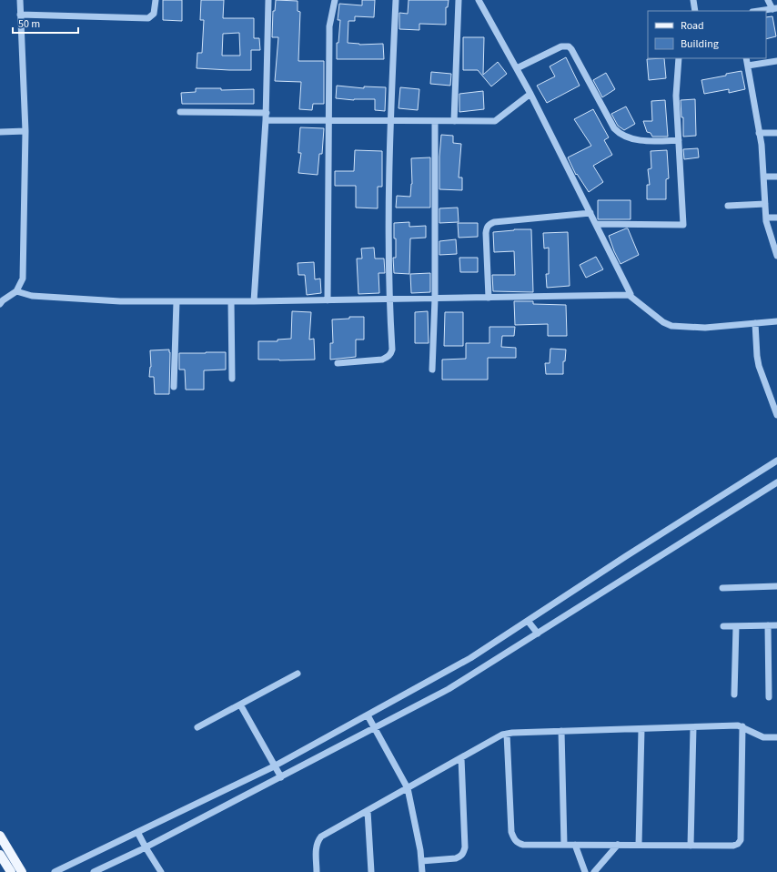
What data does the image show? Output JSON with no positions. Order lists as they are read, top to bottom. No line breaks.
{"legend":["Road","Building"],"scale_bar":"50 m"}
